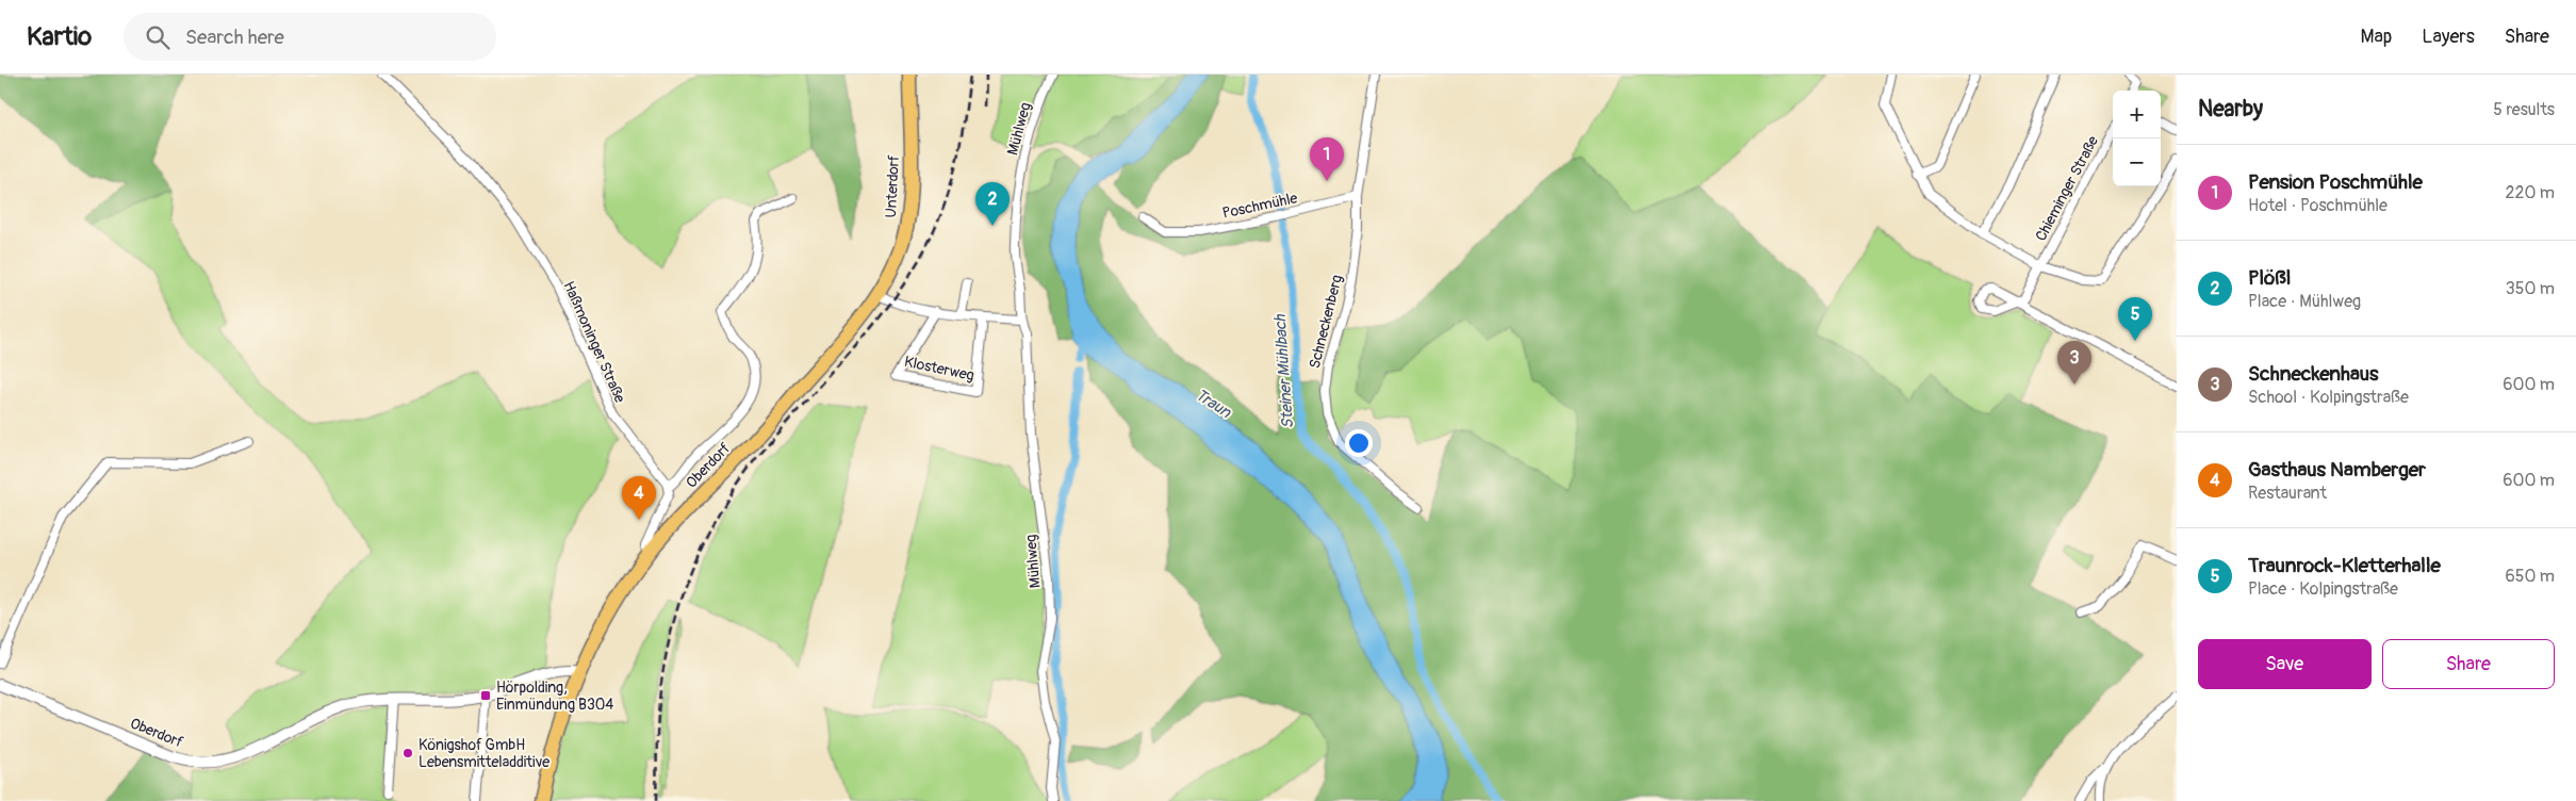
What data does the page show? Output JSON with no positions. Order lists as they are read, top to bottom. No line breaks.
{"streets":{"main road":["Unterdorf","Oberdorf"],"street":["Mühlweg","Chieminger Straße","Poschmühle","Schneckenberg","Haßmoninger Straße","Klosterweg"]},"crossings":[["Unterdorf","Oberdorf"],["Poschmühle","Schneckenberg"],["Haßmoninger Straße","Oberdorf"]],"water":["Steiner Mühlbach","Traun"],"places":{"transit":["Hörpolding, Einmündung B304"],"other":["Königshof GmbH Lebensmitteladditive"]},"page":{"header":"Kartio","search":"Search here","nav":["Map","Layers","Share"],"heading":["Nearby","5 results"],"map_buttons":["+","−"],"pins":["1","2","5","3","4"],"list":[{"mark":"1","name":"Pension Poschmühle","note":"Hotel · Poschmühle","value":"220 m"},{"mark":"2","name":"Plößl","note":"Place · Mühlweg","value":"350 m"},{"mark":"3","name":"Schneckenhaus","note":"School · Kolpingstraße","value":"600 m"},{"mark":"4","name":"Gasthaus Namberger","note":"Restaurant","value":"600 m"},{"mark":"5","name":"Traunrock-Kletterhalle","note":"Place · Kolpingstraße","value":"650 m"}],"buttons":["Save","Share"]}}
